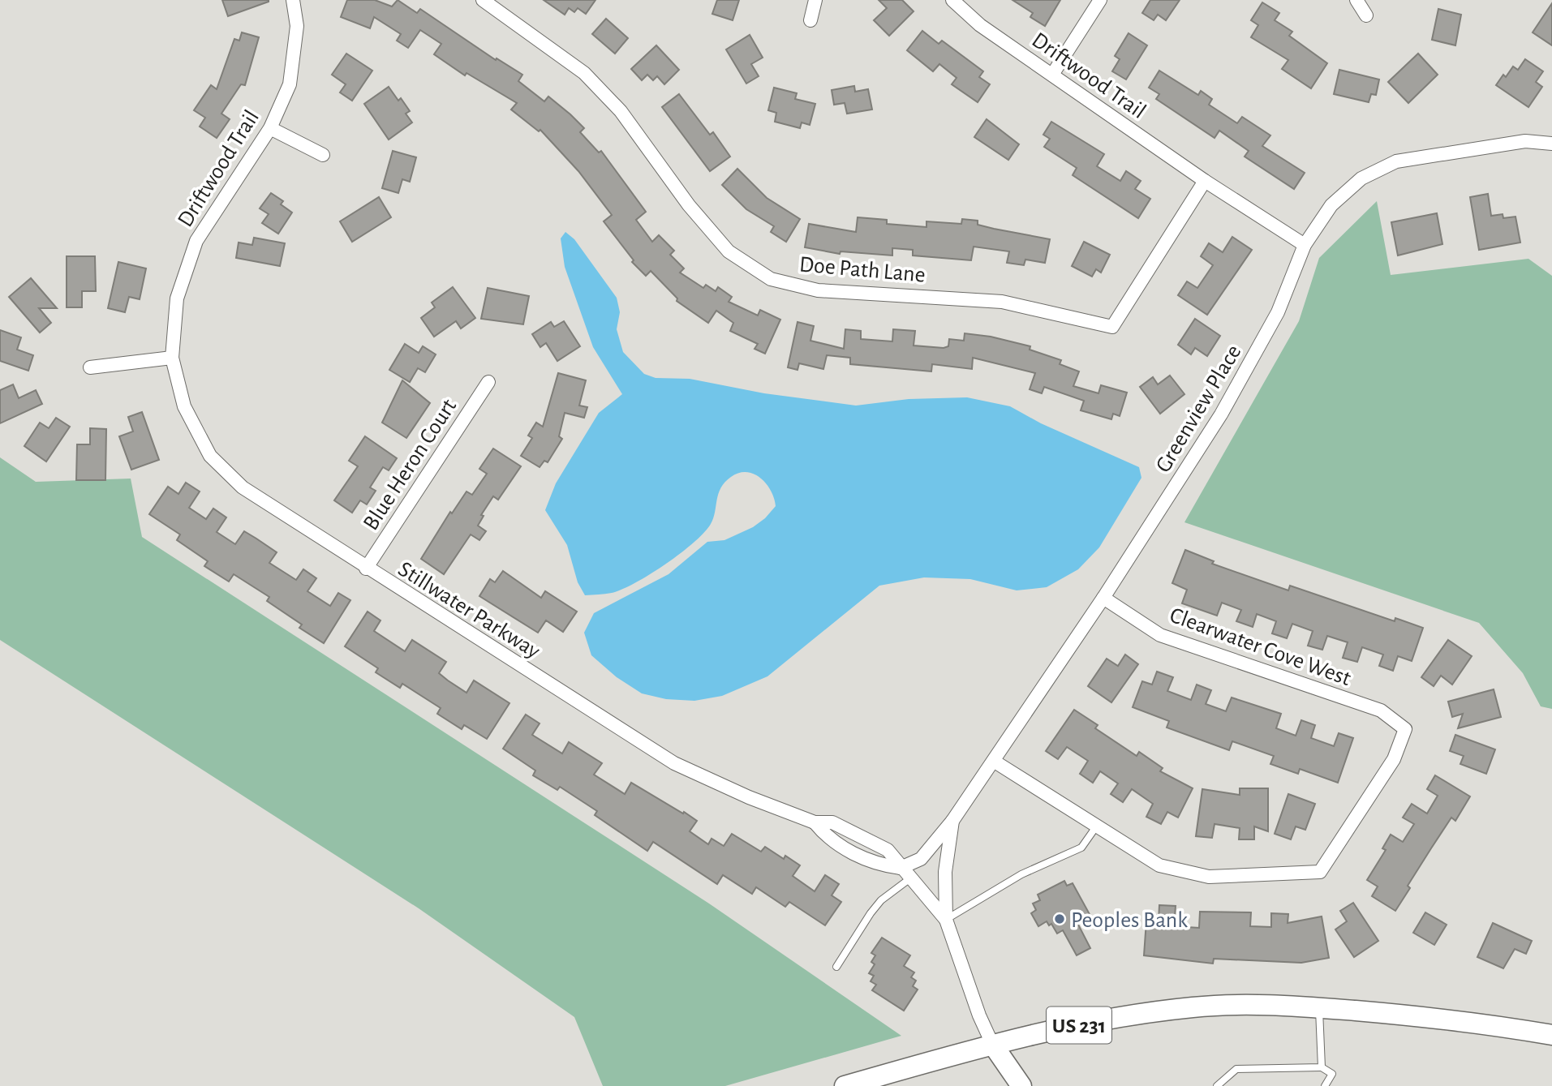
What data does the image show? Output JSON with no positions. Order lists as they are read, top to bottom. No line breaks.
{"streets":{"main road":["US 231"],"street":["Driftwood Trail","Doe Path Lane","Greenview Place","Blue Heron Court","Stillwater Parkway","Clearwater Cove West"]},"crossings":[["Driftwood Trail","Doe Path Lane"],["Driftwood Trail","Greenview Place"],["Driftwood Trail","Stillwater Parkway"],["Greenview Place","Stillwater Parkway"],["Greenview Place","Clearwater Cove West"],["Blue Heron Court","Stillwater Parkway"]],"places":["Peoples Bank"]}
